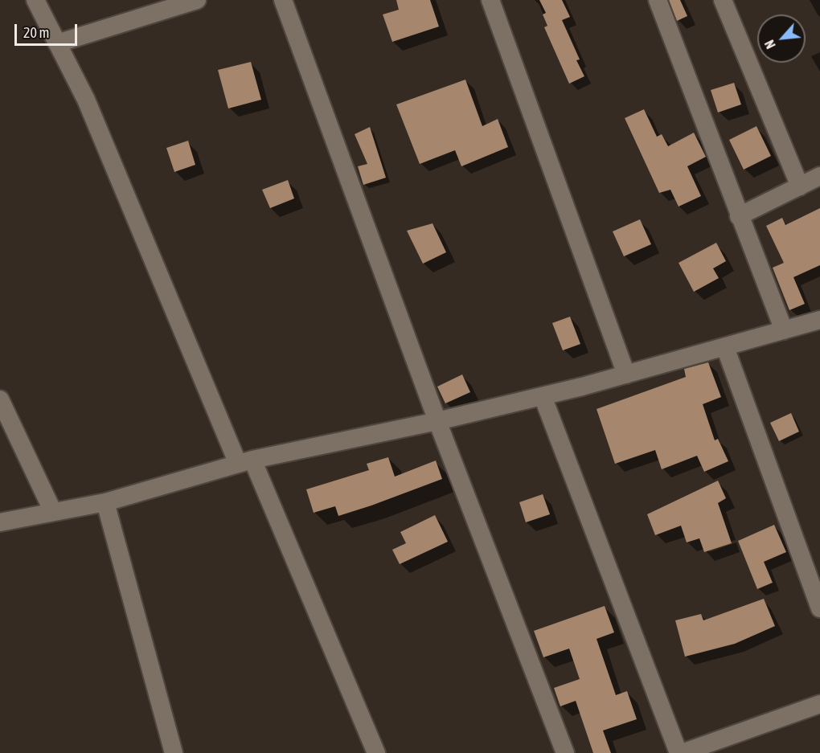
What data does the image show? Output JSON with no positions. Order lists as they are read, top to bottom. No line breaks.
{"scale_bar":"20 m","north":"bottom left"}
